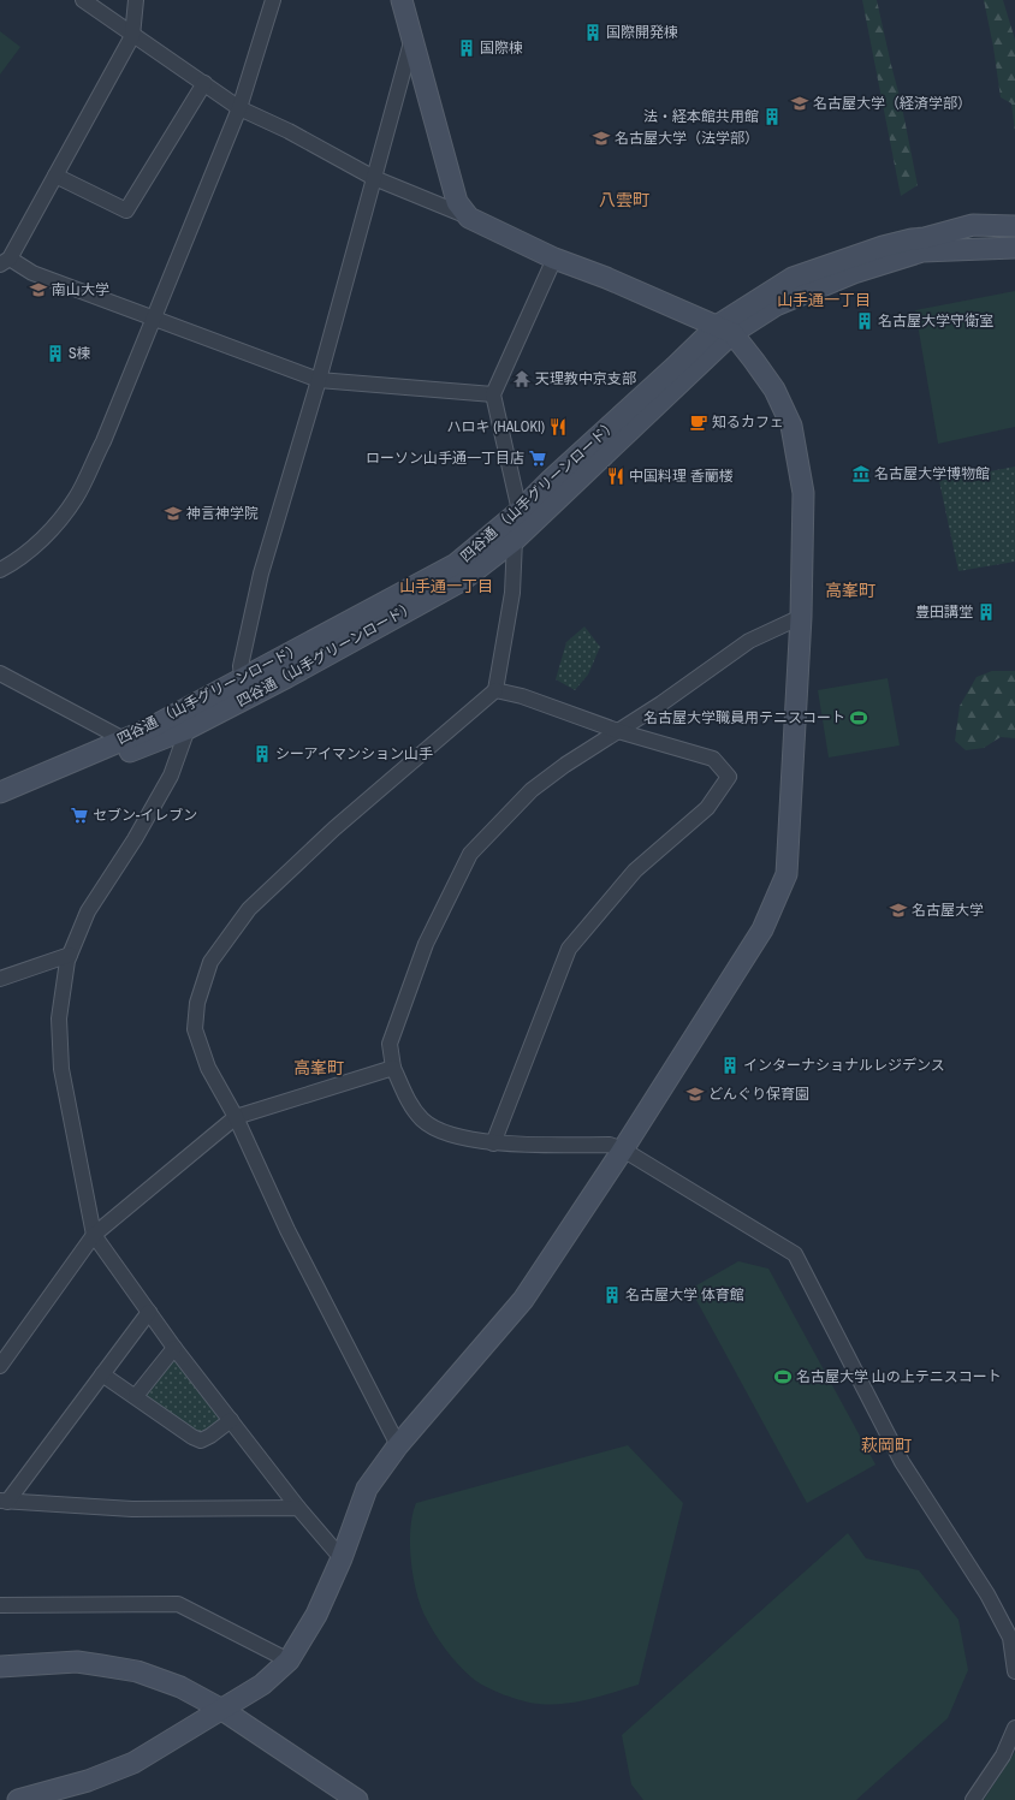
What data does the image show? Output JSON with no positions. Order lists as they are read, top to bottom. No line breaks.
{"streets":{"street":["四谷通 （山手グリーンロード）","四谷通（山手グリーンロード）"]},"crossings":[["四谷通 （山手グリーンロード）","四谷通（山手グリーンロード）"]],"districts":["八雲町","山手通一丁目","山手通一丁目","高峯町","高峯町","萩岡町"],"places":{"building":["国際開発棟","国際棟","法・経本館共用館","名古屋大学守衛室","S棟","豊田講堂","シーアイマンション山手","インターナショナルレジデンス","名古屋大学 体育館"],"school or university":["名古屋大学（経済学部）","名古屋大学（法学部）","南山大学","神言神学院","名古屋大学","どんぐり保育園"],"temple":["天理教中京支部"],"cafe":["知るカフェ"],"restaurant":["ハロキ (HALOKI)","中国料理 香蘭楼"],"supermarket":["ローソン山手通一丁目店","セブン-イレブン"],"museum":["名古屋大学博物館"],"sports":["名古屋大学職員用テニスコート","名古屋大学 山の上テニスコート"]}}
